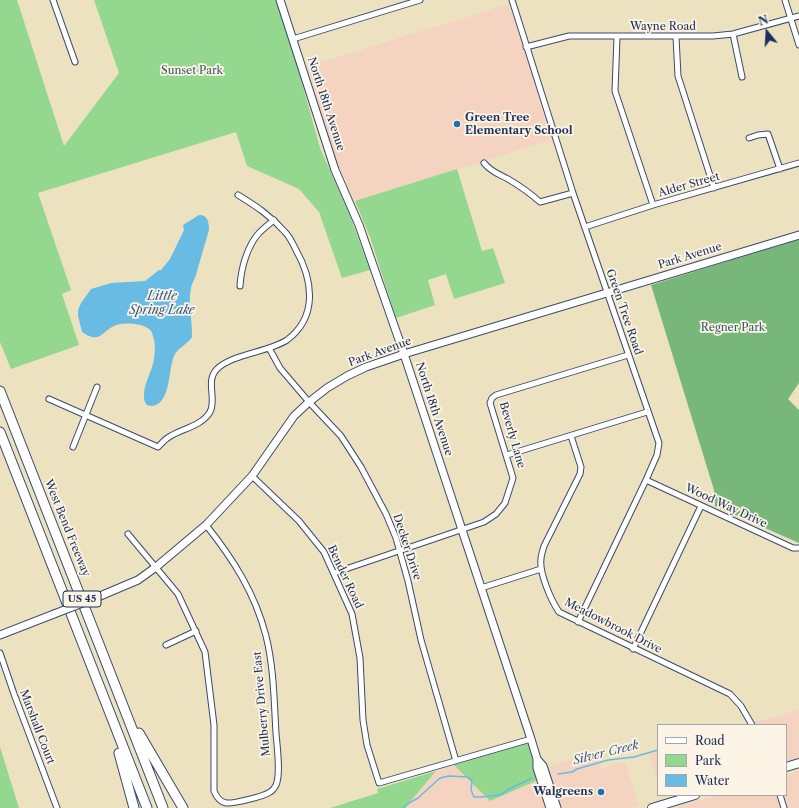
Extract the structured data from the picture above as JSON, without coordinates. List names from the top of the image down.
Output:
{
  "streets": {
    "highway": ["West Bend Freeway", "US 45"],
    "street": [
      "Wayne Road",
      "North 18th Avenue",
      "Alder Street",
      "Park Avenue",
      "Green Tree Road",
      "Beverly Lane",
      "Wood Way Drive",
      "Decker Drive",
      "Bender Road",
      "Meadowbrook Drive",
      "Mulberry Drive East",
      "Marshall Court"
    ]
  },
  "crossings": [
    ["Wayne Road", "Green Tree Road"],
    ["North 18th Avenue", "Park Avenue"],
    ["North 18th Avenue", "Beverly Lane"],
    ["Alder Street", "Green Tree Road"],
    ["Park Avenue", "Green Tree Road"],
    ["Park Avenue", "Decker Drive"],
    ["Park Avenue", "Bender Road"],
    ["Park Avenue", "Mulberry Drive East"],
    ["Green Tree Road", "Beverly Lane"],
    ["Green Tree Road", "Wood Way Drive"],
    ["Green Tree Road", "Meadowbrook Drive"],
    ["Beverly Lane", "Decker Drive"],
    ["Beverly Lane", "Bender Road"],
    ["Decker Drive", "Bender Road"]
  ],
  "water": ["Little Spring Lake", "Silver Creek"],
  "parks": ["Sunset Park", "Regner Park"],
  "places": ["Green Tree Elementary School", "Walgreens"],
  "legend": ["Road", "Park", "Water"],
  "north": "top"
}
